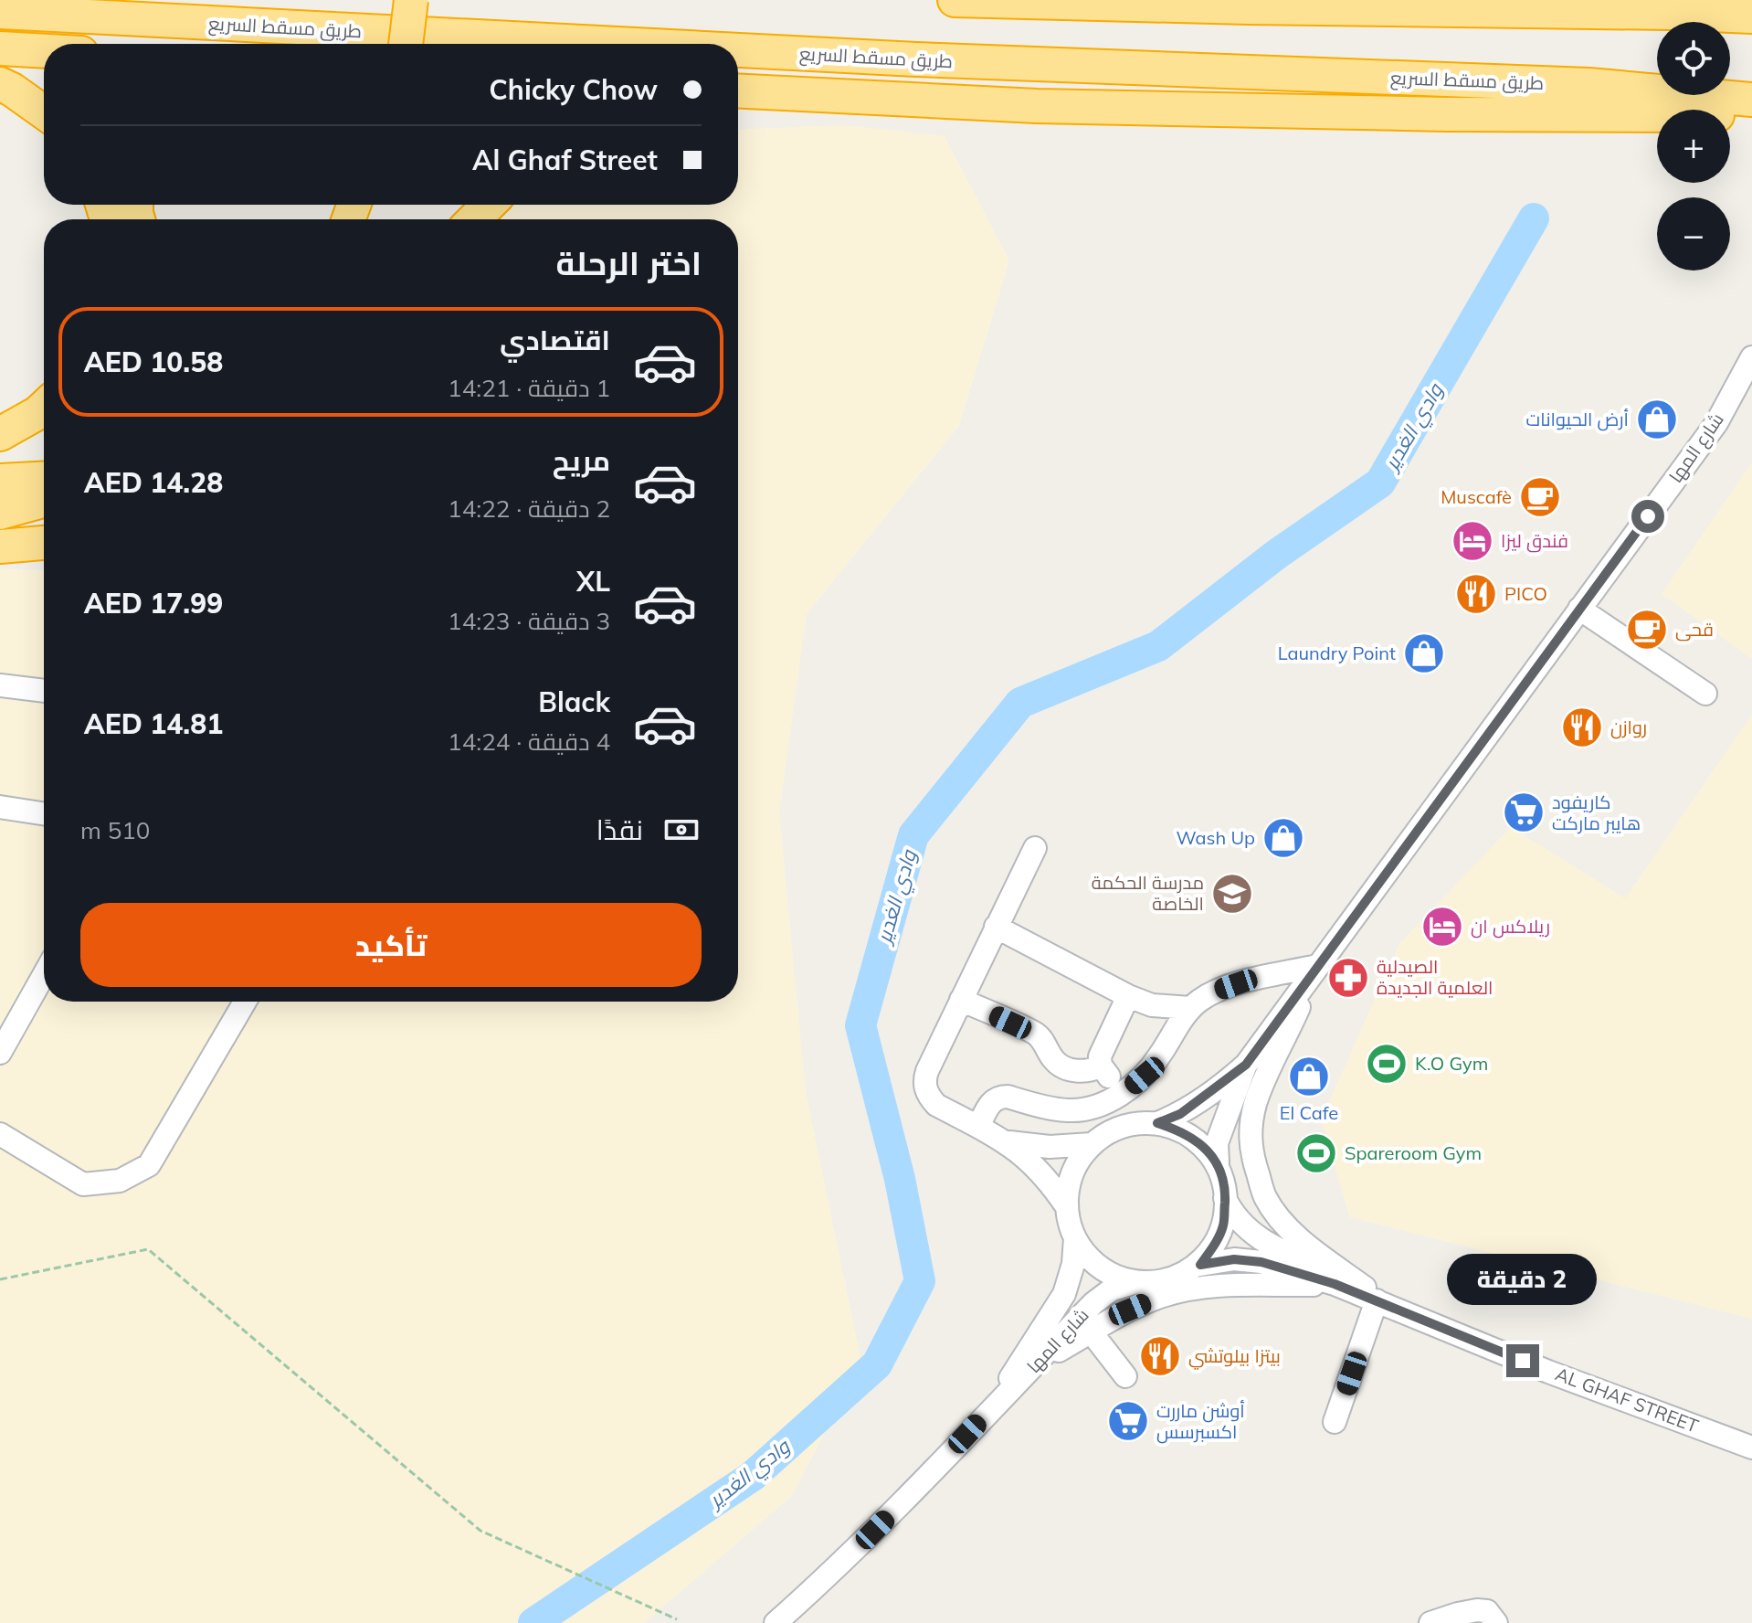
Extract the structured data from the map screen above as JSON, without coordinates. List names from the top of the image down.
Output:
{
  "streets": {
    "highway": ["طريق مسقط السريع"],
    "street": ["شارع المها", "AL GHAF STREET"]
  },
  "water": ["وادي الغدير"],
  "places": {
    "shop": [
      "أرض الحيوانات",
      "Laundry Point",
      "Wash Up",
      "El Cafe"
    ],
    "cafe": ["Muscafè", "قحى"],
    "hotel": ["فندق ليزا", "ريلاكس ان"],
    "restaurant": ["PICO", "روازن", "بيتزا بيلوتشي"],
    "supermarket": ["كاريفود هايبر ماركت", "أوشن ماررت اكسبرسس"],
    "school or university": ["مدرسة الحكمة الخاصة"],
    "pharmacy": ["الصيدلية العلمية الجديدة"],
    "sports": ["K.O Gym", "Spareroom Gym"]
  },
  "page": {
    "map_buttons": ["+", "−"],
    "banner": ["Chicky Chow", "Al Ghaf Street"],
    "heading": "اختر الرحلة",
    "list": [
      {
        "name": "اقتصادي",
        "note": "1 دقيقة · 14:21",
        "value": "AED 10.58"
      },
      {
        "name": "مريح",
        "note": "2 دقيقة · 14:22",
        "value": "AED 14.28"
      },
      {
        "name": "XL",
        "note": "3 دقيقة · 14:23",
        "value": "AED 17.99"
      },
      {
        "name": "Black",
        "note": "4 دقيقة · 14:24",
        "value": "AED 14.81"
      }
    ],
    "pay": ["نقدًا", "510 m"],
    "buttons": "تأكيد",
    "bubble": "2 دقيقة"
  }
}
